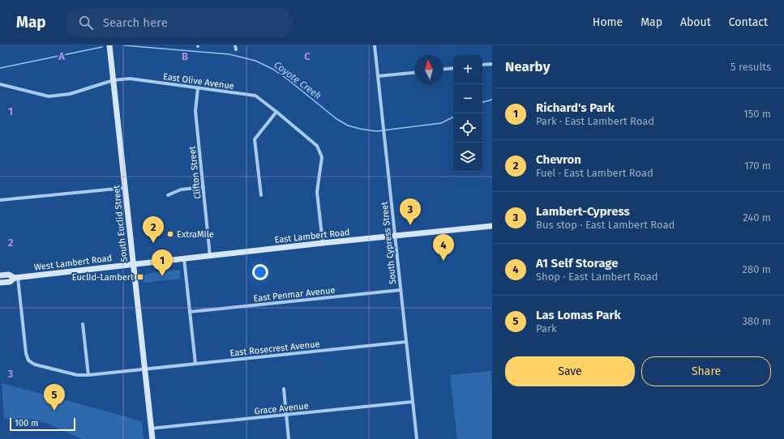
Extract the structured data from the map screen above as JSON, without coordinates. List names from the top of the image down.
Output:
{
  "streets": {
    "main road": ["South Euclid Street", "East Lambert Road", "West Lambert Road"],
    "street": [
      "East Olive Avenue",
      "Clifton Street",
      "South Cypress Street",
      "East Penmar Avenue",
      "East Rosecrest Avenue",
      "Grace Avenue"
    ]
  },
  "crossings": [
    ["East Olive Avenue", "Clifton Street"],
    ["East Olive Avenue", "South Euclid Street"],
    ["East Olive Avenue", "East Lambert Road"],
    ["Clifton Street", "East Lambert Road"],
    ["South Euclid Street", "East Lambert Road"],
    ["South Euclid Street", "West Lambert Road"],
    ["South Euclid Street", "East Rosecrest Avenue"],
    ["South Euclid Street", "Grace Avenue"],
    ["East Lambert Road", "South Cypress Street"],
    ["East Lambert Road", "West Lambert Road"],
    ["South Cypress Street", "East Penmar Avenue"],
    ["South Cypress Street", "East Rosecrest Avenue"],
    ["South Cypress Street", "Grace Avenue"],
    ["West Lambert Road", "East Rosecrest Avenue"]
  ],
  "water": ["Coyote Creek"],
  "places": {
    "other": ["ExtraMile"],
    "transit": ["Euclid-Lambert"]
  },
  "scale_bar": "100 m",
  "north": "top",
  "page": {
    "header": "Map",
    "search": "Search here",
    "nav": [
      "Home",
      "Map",
      "About",
      "Contact"
    ],
    "heading": ["Nearby", "5 results"],
    "map_buttons": ["+", "−"],
    "list": [
      {
        "mark": "1",
        "name": "Richard's Park",
        "note": "Park · East Lambert Road",
        "value": "150 m"
      },
      {
        "mark": "2",
        "name": "Chevron",
        "note": "Fuel · East Lambert Road",
        "value": "170 m"
      },
      {
        "mark": "3",
        "name": "Lambert-Cypress",
        "note": "Bus stop · East Lambert Road",
        "value": "240 m"
      },
      {
        "mark": "4",
        "name": "A1 Self Storage",
        "note": "Shop · East Lambert Road",
        "value": "280 m"
      },
      {
        "mark": "5",
        "name": "Las Lomas Park",
        "note": "Park",
        "value": "380 m"
      }
    ],
    "pins": [
      "3",
      "2",
      "4",
      "1",
      "5"
    ],
    "buttons": ["Save", "Share"],
    "scale": "100 m"
  },
  "grid": {
    "columns": ["A", "B", "C"],
    "rows": ["1", "2", "3"]
  }
}
